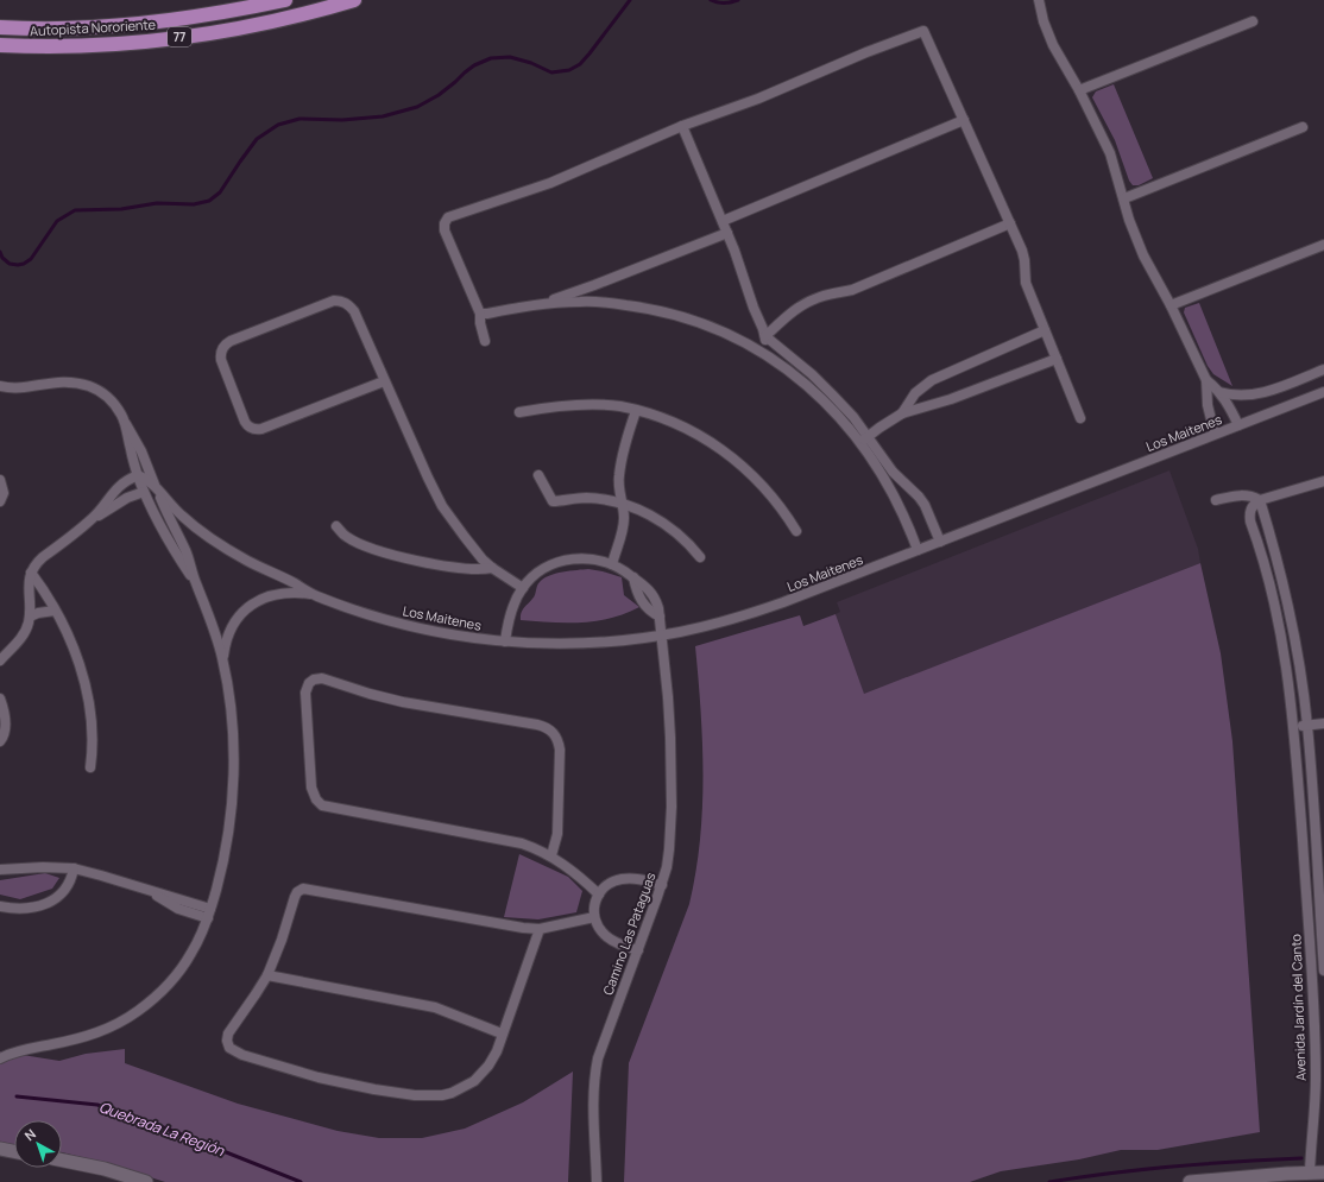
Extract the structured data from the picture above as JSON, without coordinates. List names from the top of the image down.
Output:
{
  "streets": {
    "highway": ["Autopista Nororiente", "77"],
    "street": ["Los Maitenes", "Camino Las Pataguas", "Avenida Jardín del Canto"]
  },
  "crossings": [
    ["Los Maitenes", "Camino Las Pataguas"]
  ],
  "water": ["Quebrada La Región"],
  "north": "top left"
}
